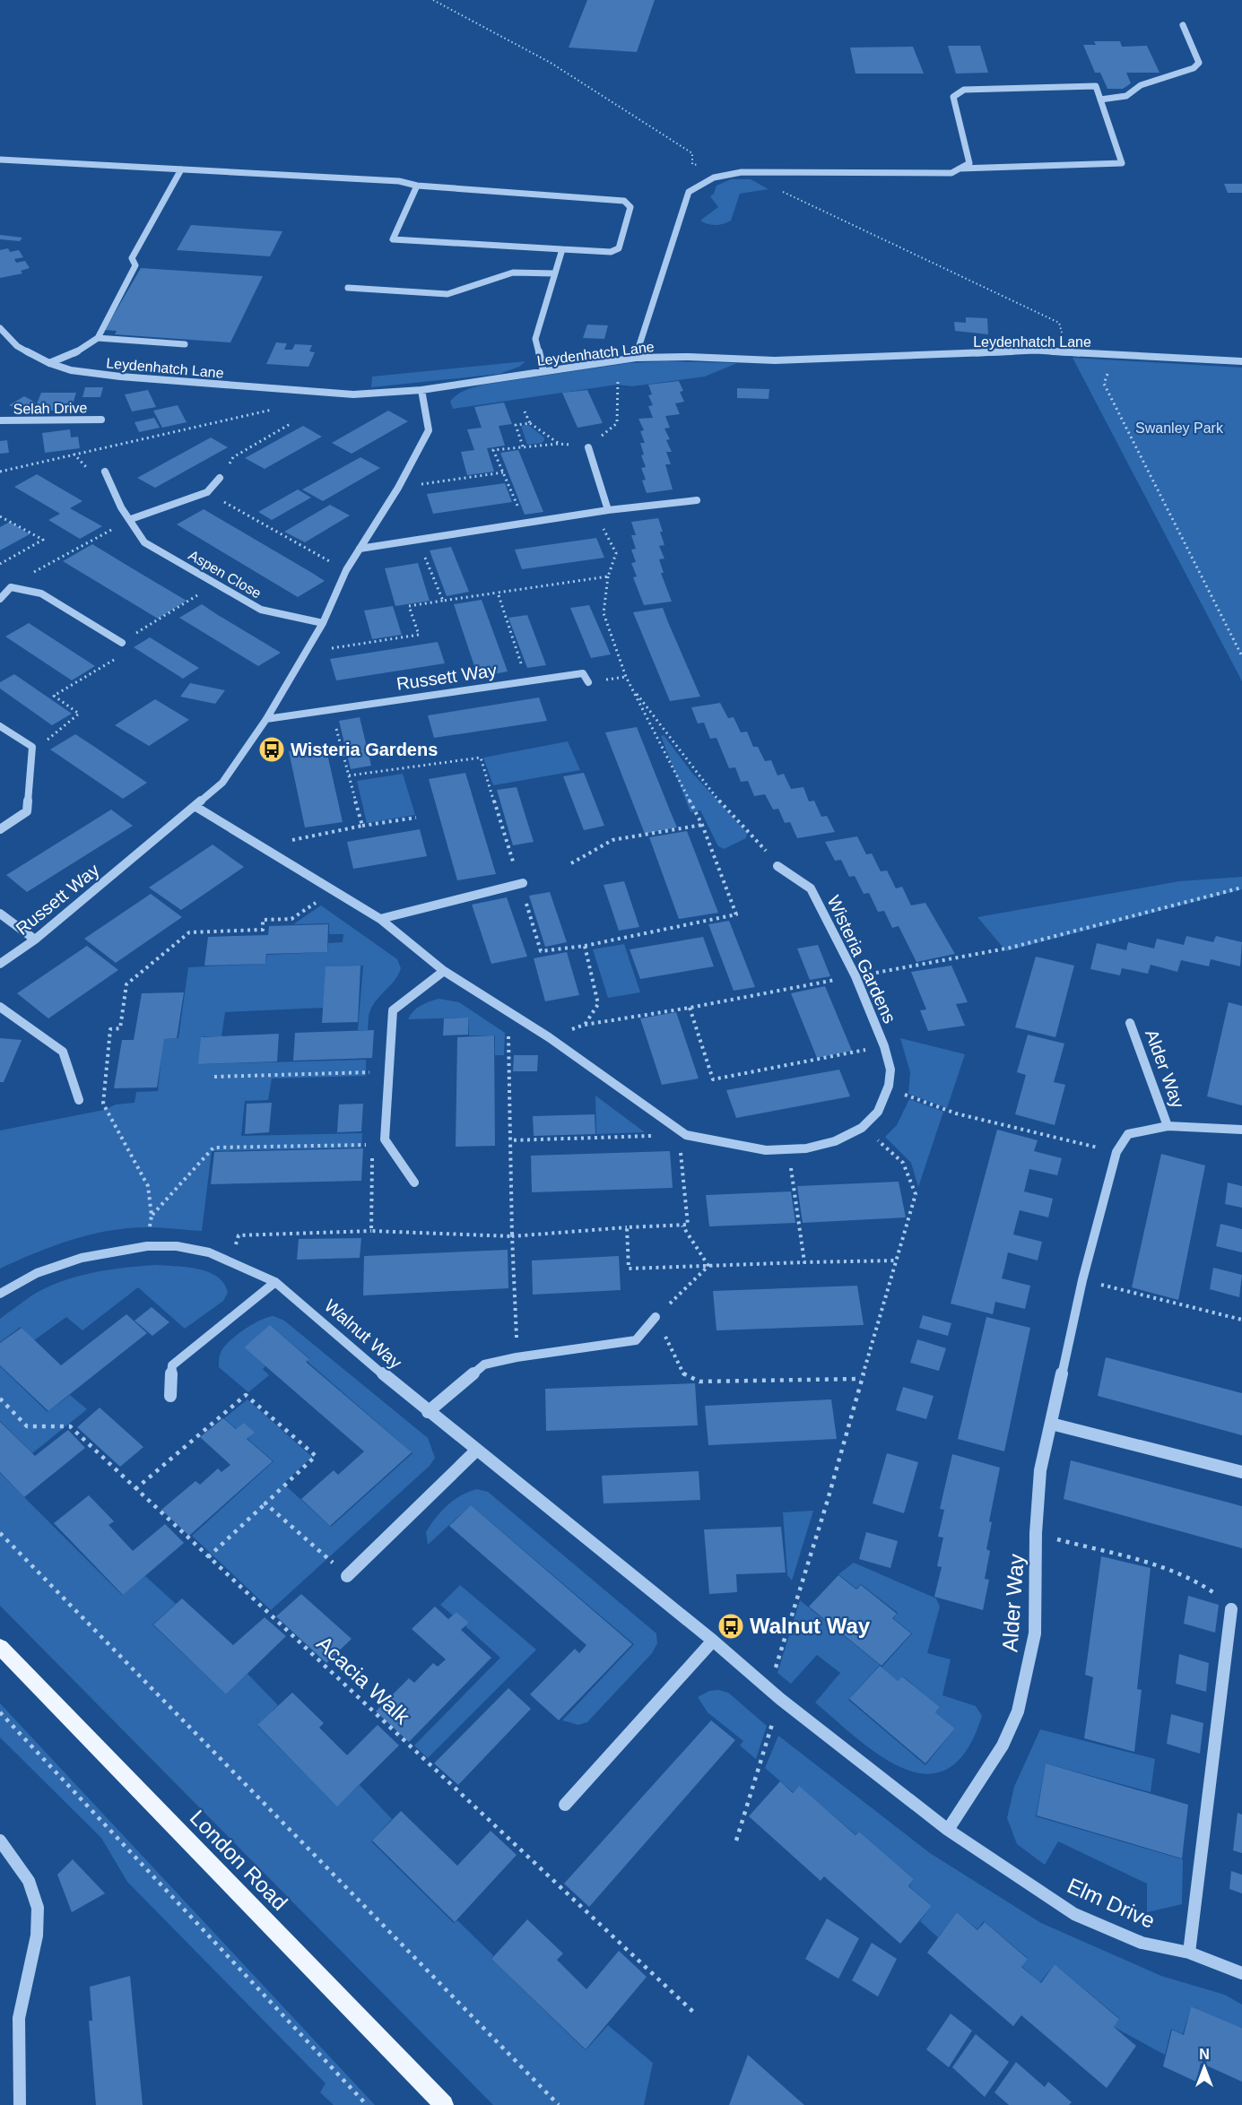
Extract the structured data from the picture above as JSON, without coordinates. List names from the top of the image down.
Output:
{
  "streets": {
    "main road": ["London Road"],
    "street": [
      "Leydenhatch Lane",
      "Selah Drive",
      "Aspen Close",
      "Russett Way",
      "Wisteria Gardens",
      "Alder Way",
      "Walnut Way",
      "Elm Drive"
    ],
    "path": ["Acacia Walk"]
  },
  "crossings": [
    ["Leydenhatch Lane", "Russett Way"],
    ["Aspen Close", "Russett Way"],
    ["Russett Way", "Wisteria Gardens"],
    ["Alder Way", "Walnut Way"],
    ["Alder Way", "Elm Drive"],
    ["Walnut Way", "Elm Drive"]
  ],
  "parks": ["Swanley Park"],
  "places": {
    "bus stop": ["Wisteria Gardens", "Walnut Way"]
  },
  "north": "top"
}
